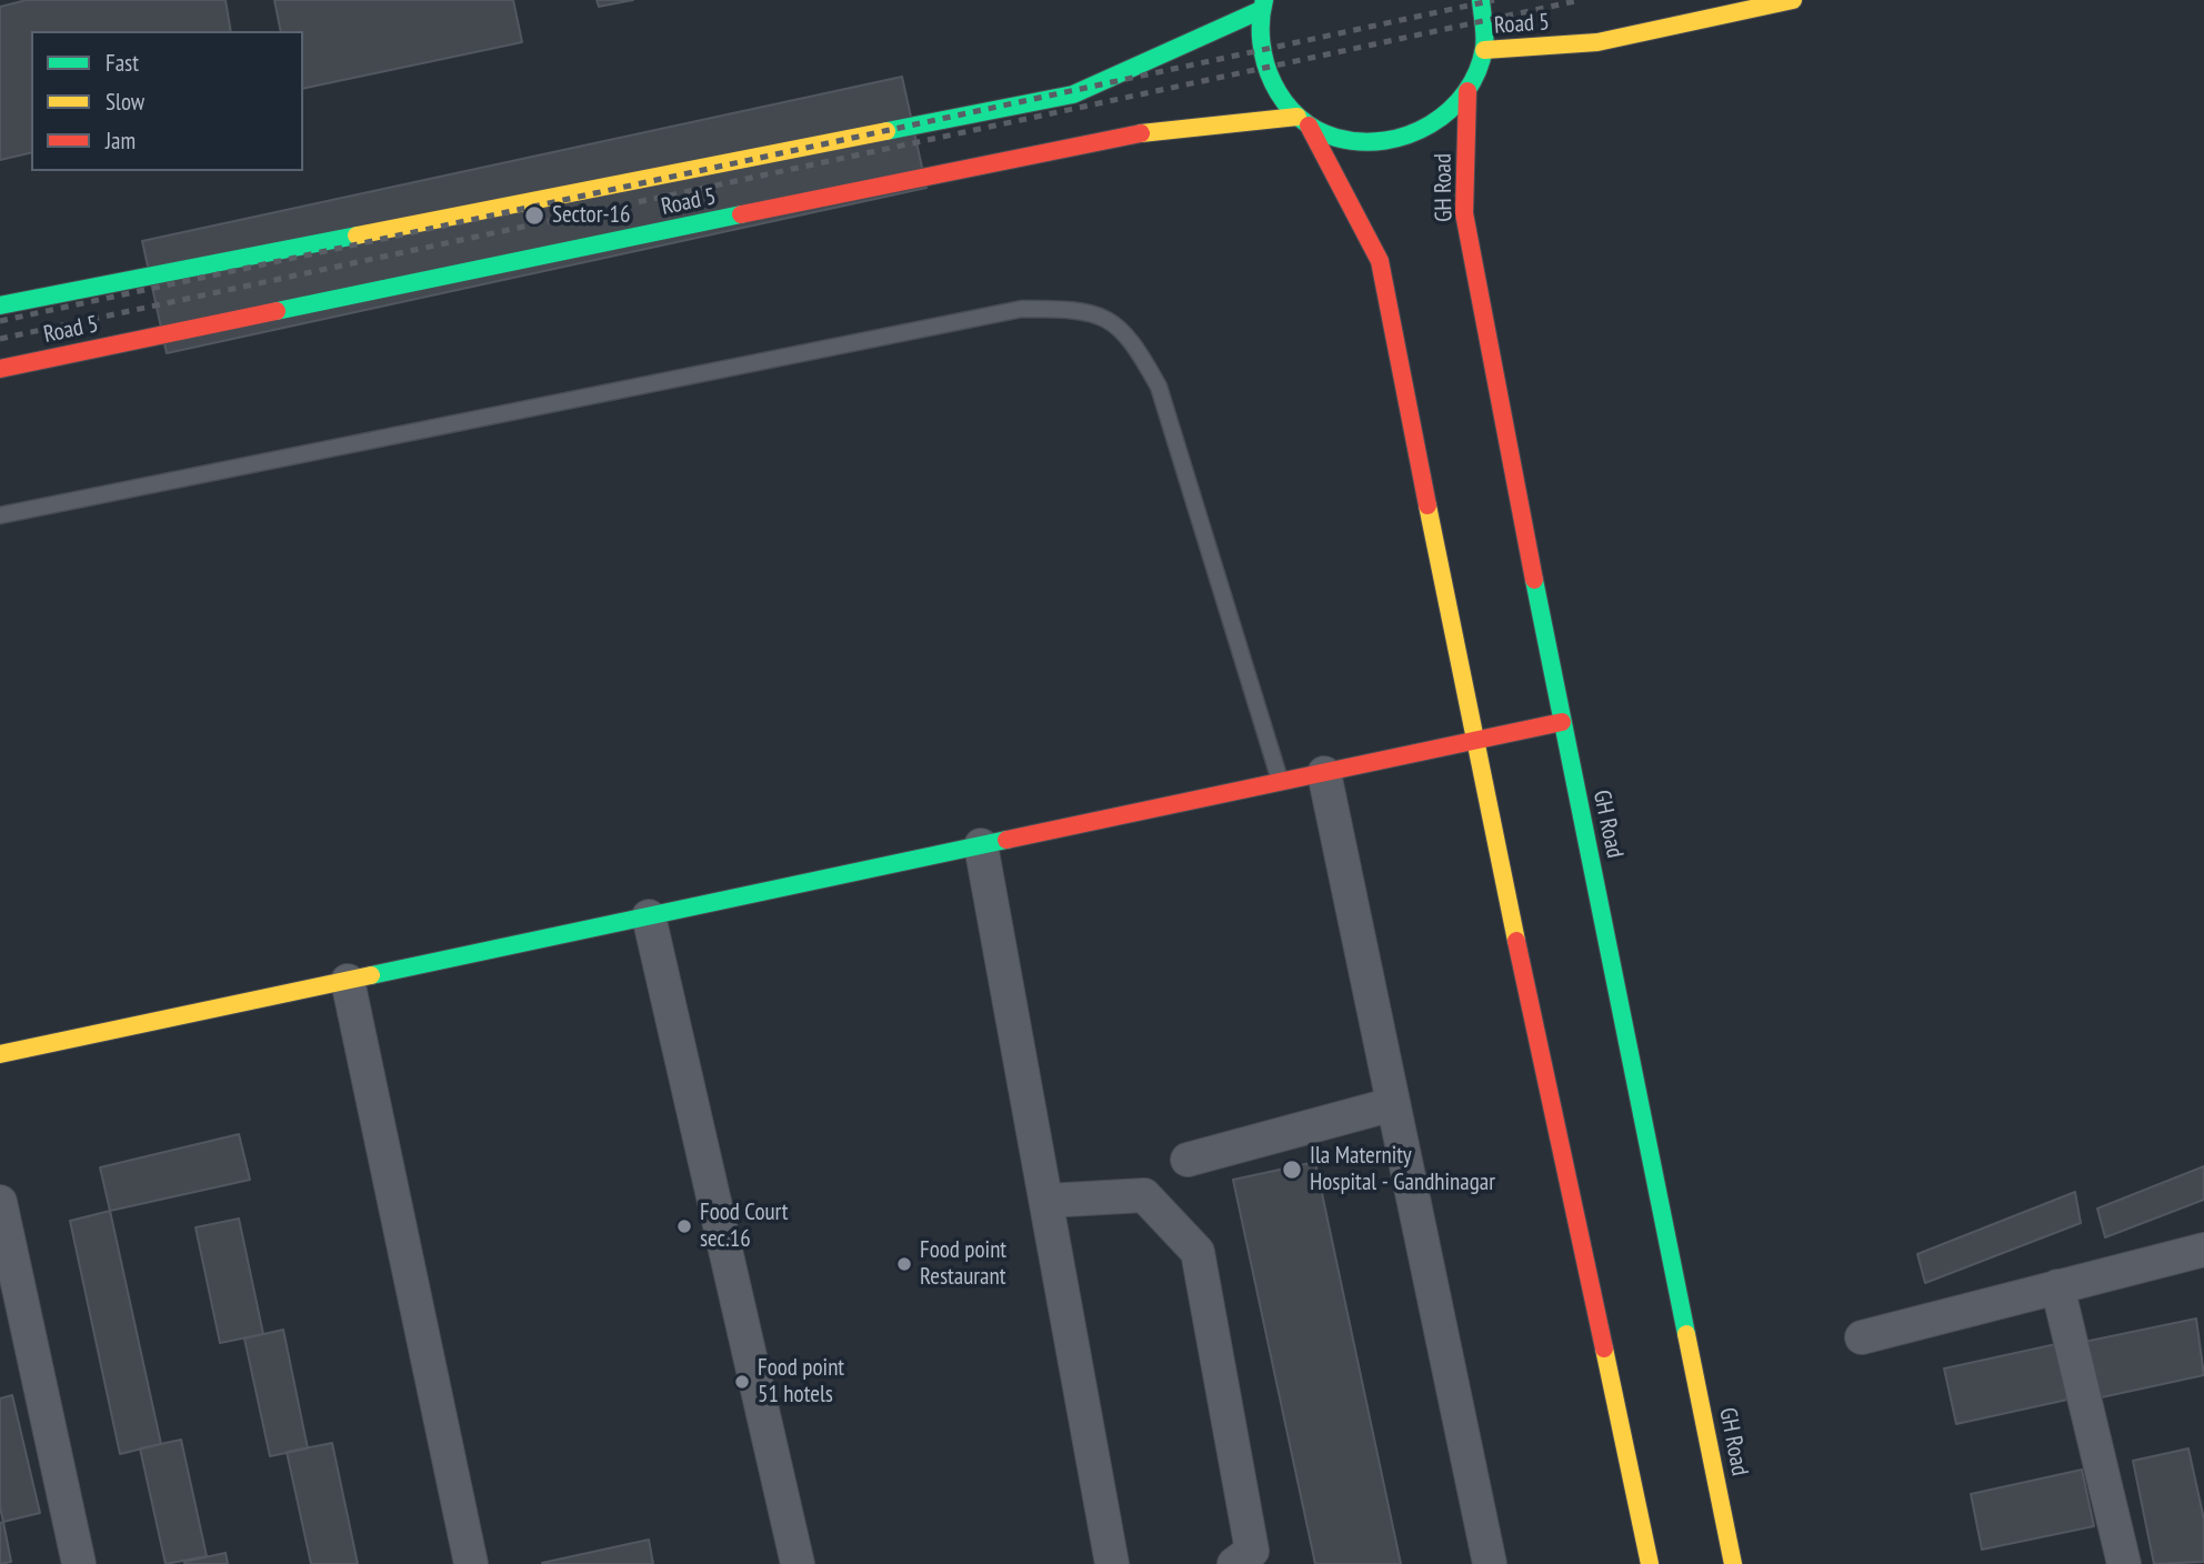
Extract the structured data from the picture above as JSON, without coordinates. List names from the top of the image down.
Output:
{
  "streets": {
    "street": ["Road 5", "GH Road"]
  },
  "places": [
    "Sector-16",
    "Ila Maternity Hospital - Gandhinagar",
    "Food Court sec.16",
    "Food point Restaurant",
    "Food point 51 hotels"
  ],
  "legend": ["Fast", "Slow", "Jam"]
}
